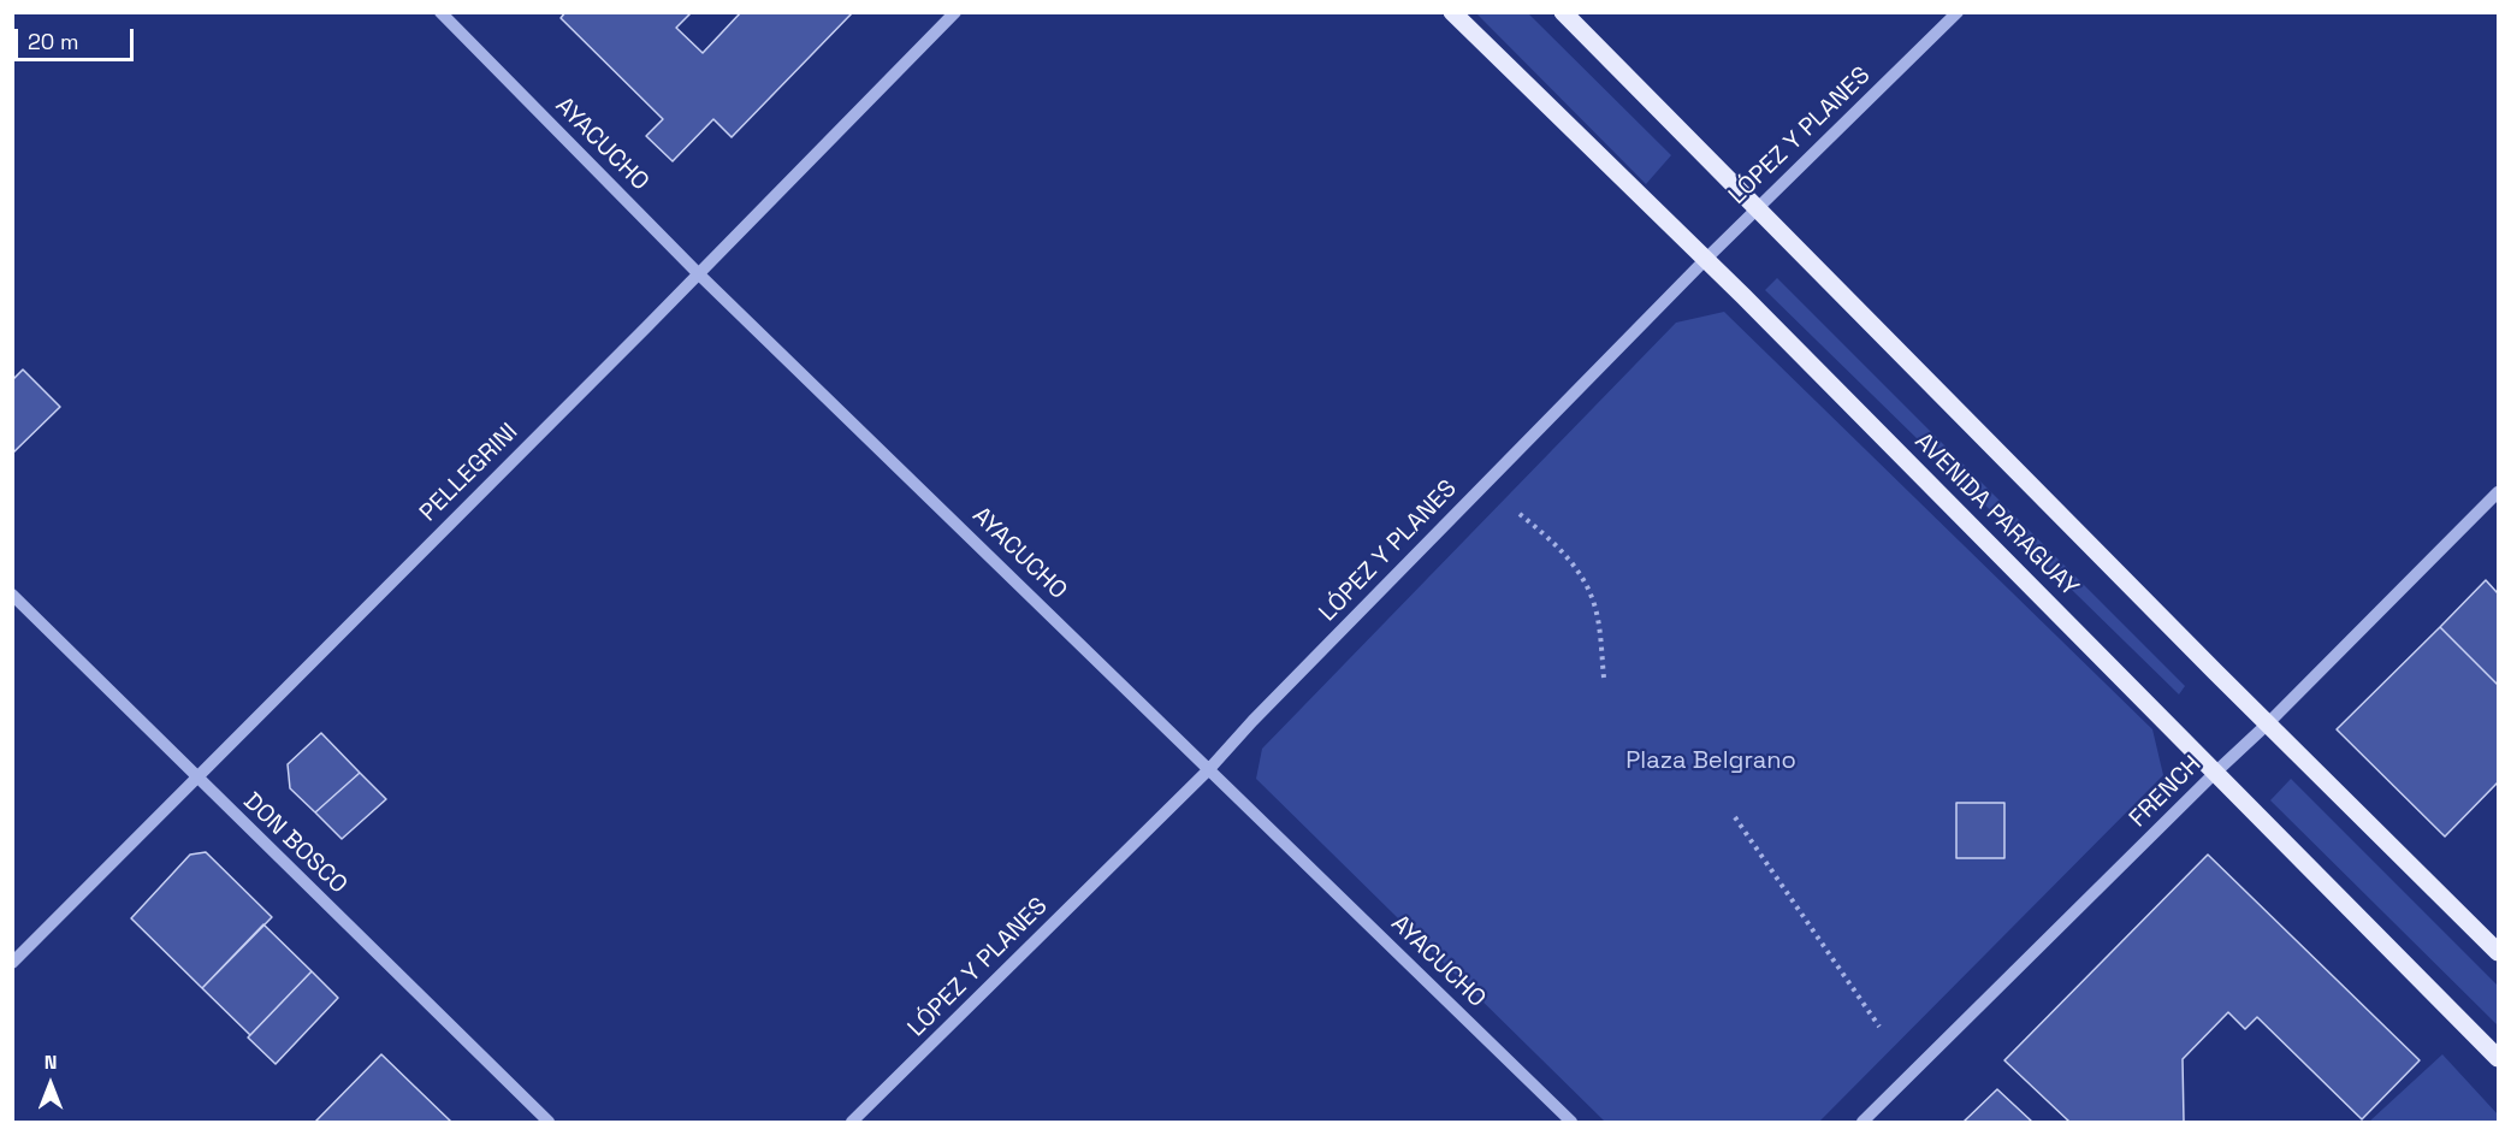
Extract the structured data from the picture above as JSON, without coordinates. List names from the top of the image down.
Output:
{
  "streets": {
    "main road": ["AVENIDA PARAGUAY"],
    "street": [
      "LÓPEZ Y PLANES",
      "AYACUCHO",
      "PELLEGRINI",
      "FRENCH",
      "DON BOSCO"
    ]
  },
  "crossings": [
    ["LÓPEZ Y PLANES", "AYACUCHO"],
    ["LÓPEZ Y PLANES", "AVENIDA PARAGUAY"],
    ["AYACUCHO", "PELLEGRINI"],
    ["PELLEGRINI", "DON BOSCO"],
    ["AVENIDA PARAGUAY", "FRENCH"]
  ],
  "parks": ["Plaza Belgrano"],
  "scale_bar": "20 m",
  "north": "top"
}
